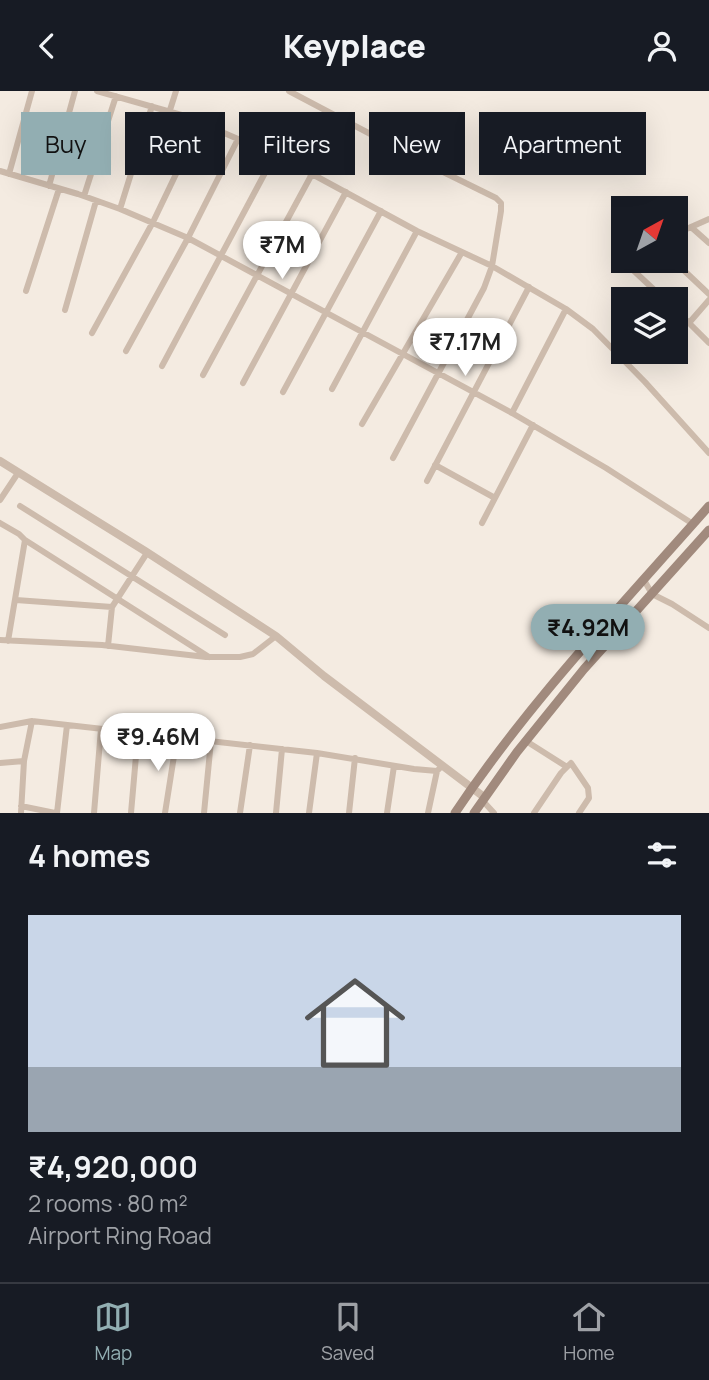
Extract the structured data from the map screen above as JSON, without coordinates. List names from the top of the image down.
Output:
{
  "north": "top right",
  "page": {
    "header": "Keyplace",
    "chip": [
      "Buy",
      "Rent",
      "Filters",
      "New",
      "Apartment"
    ],
    "price": [
      "₹7M",
      "₹7.17M",
      "₹4.92M",
      "₹9.46M"
    ],
    "heading": "4 homes",
    "list": [
      {
        "name": "₹4,920,000",
        "note": "2 rooms · 80 m² · Airport Ring Road"
      }
    ],
    "tabs": ["Map", "Saved", "Home"]
  }
}
